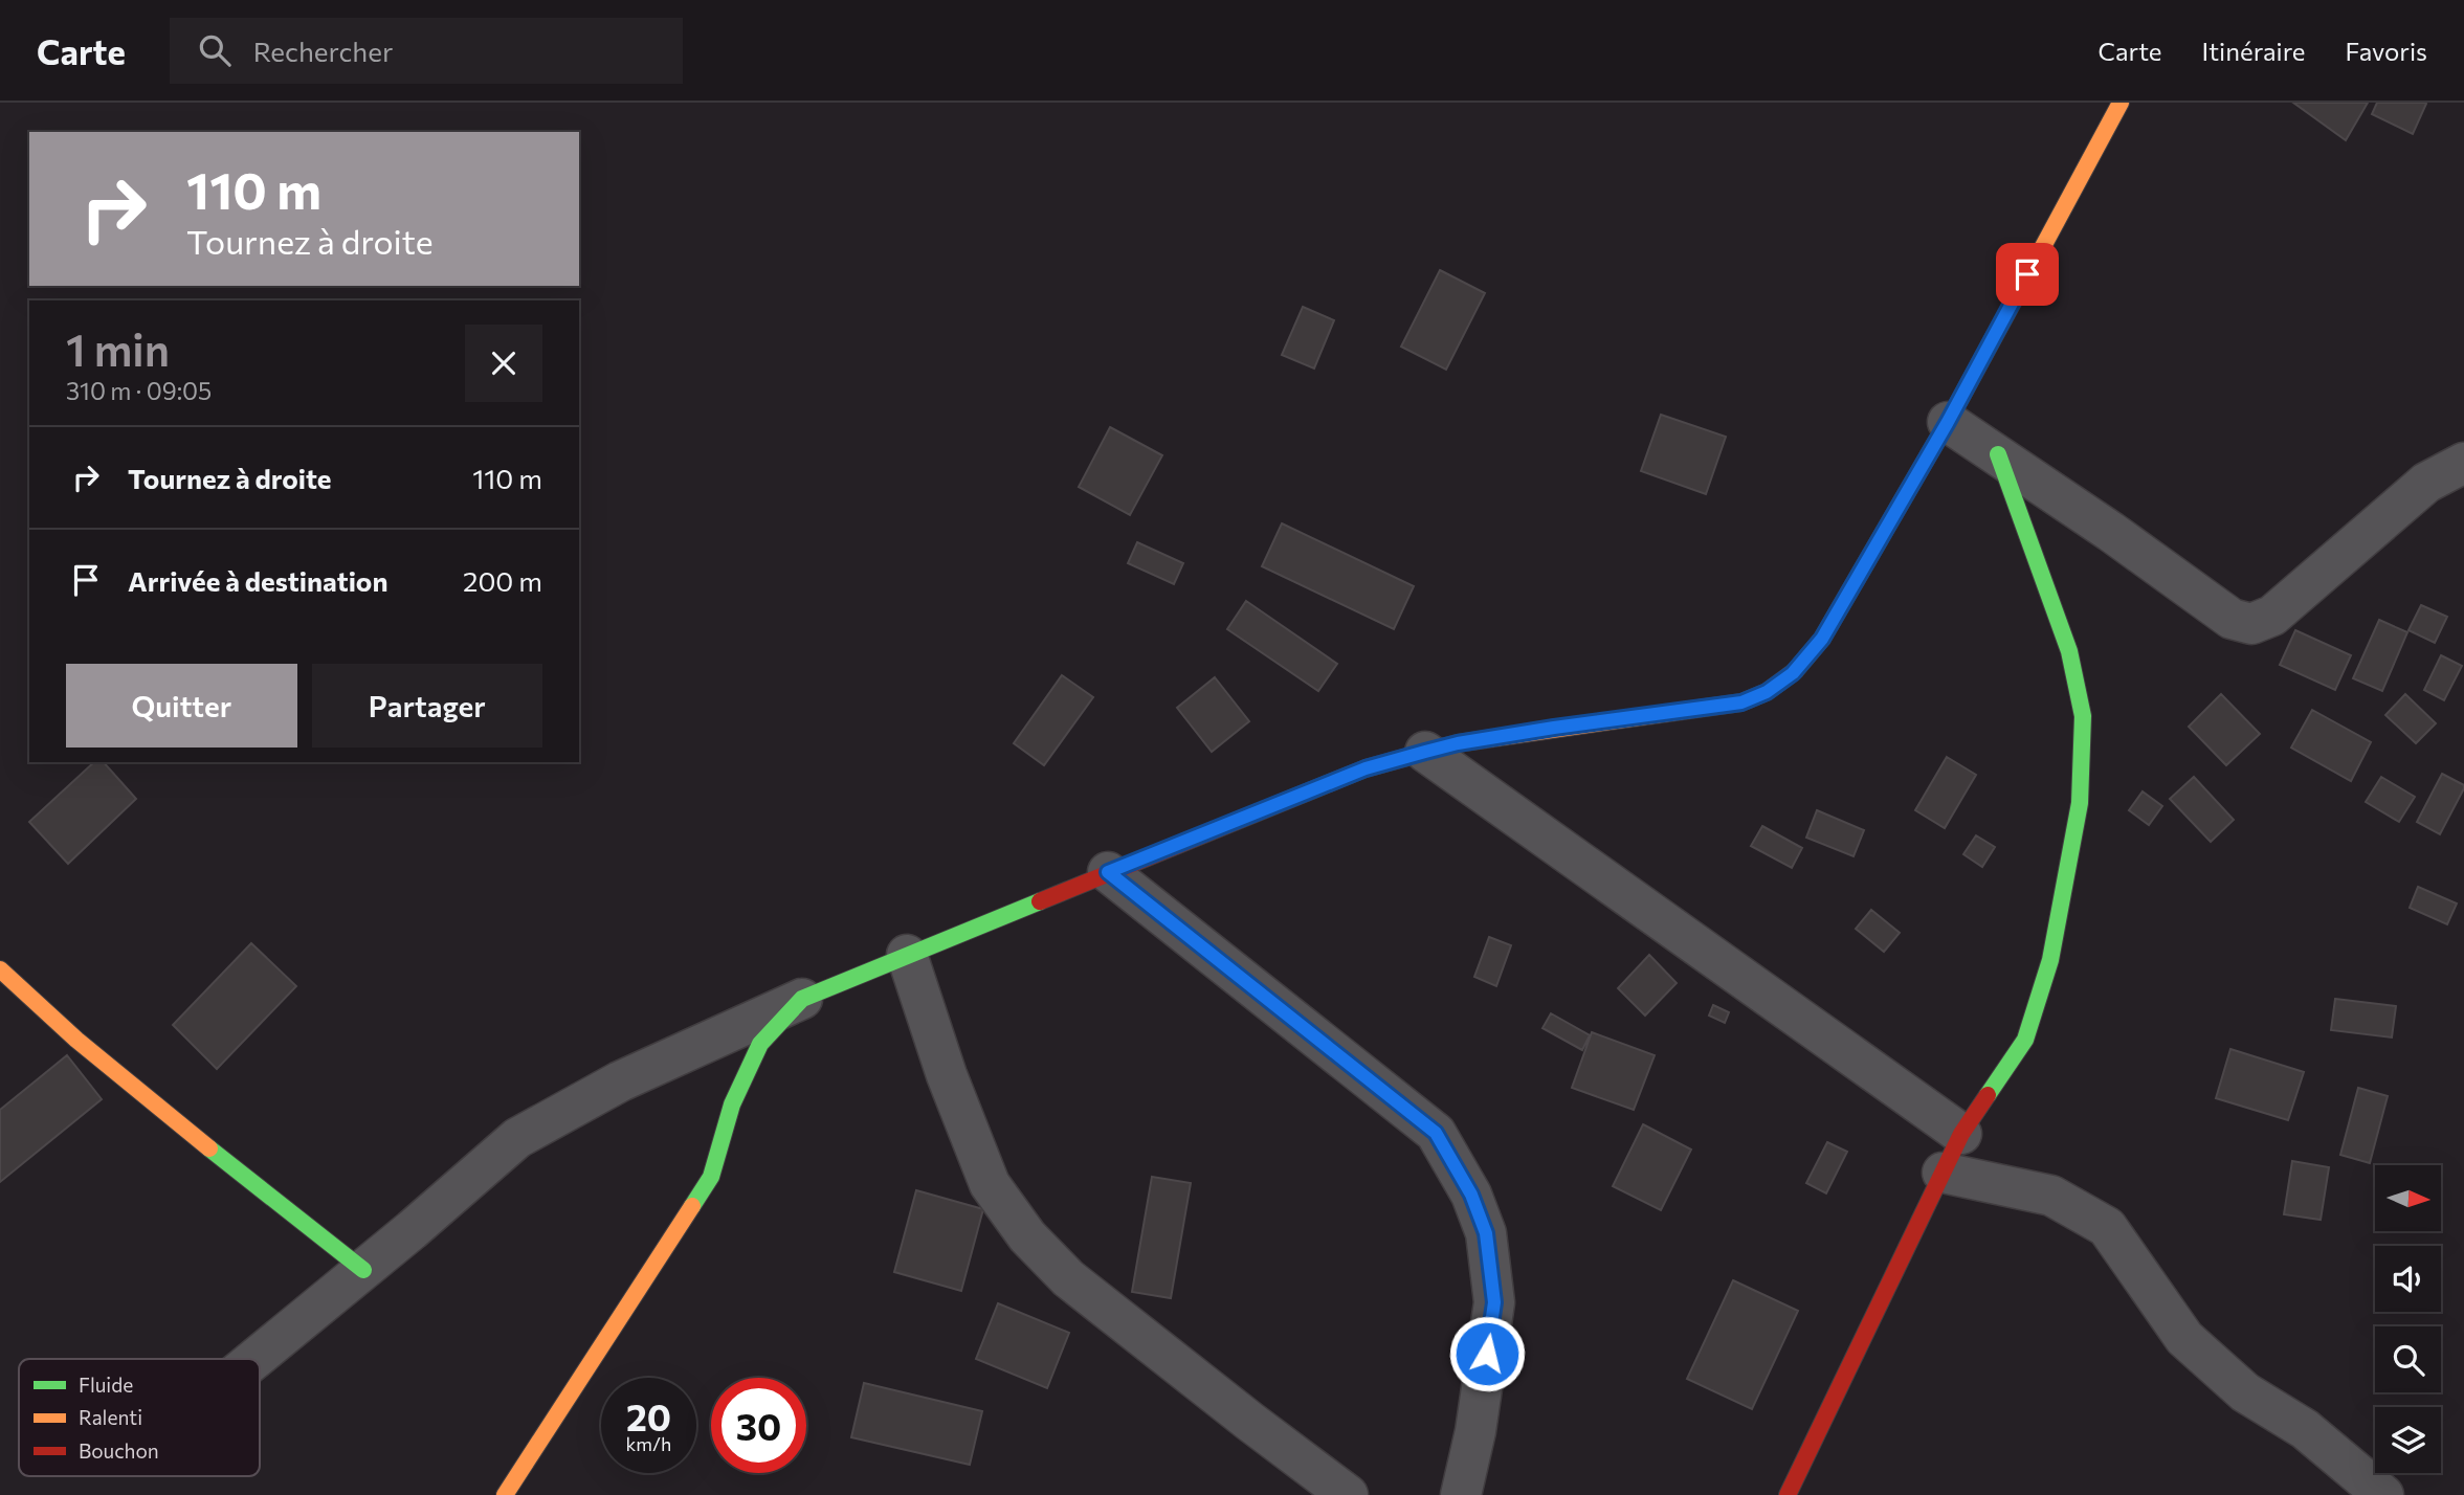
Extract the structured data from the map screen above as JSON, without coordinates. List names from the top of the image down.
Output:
{
  "legend": ["Fluide", "Ralenti", "Bouchon"],
  "north": "right",
  "page": {
    "header": "Carte",
    "search": "Rechercher",
    "nav": ["Carte", "Itinéraire", "Favoris"],
    "turn": ["110 m", "Tournez à droite"],
    "heading": ["1 min", "310 m · 09:05"],
    "list": [
      {
        "name": "Tournez à droite",
        "value": "110 m"
      },
      {
        "name": "Arrivée à destination",
        "value": "200 m"
      }
    ],
    "buttons": ["Quitter", "Partager"],
    "speed": "20 km/h",
    "limit": "30"
  }
}
